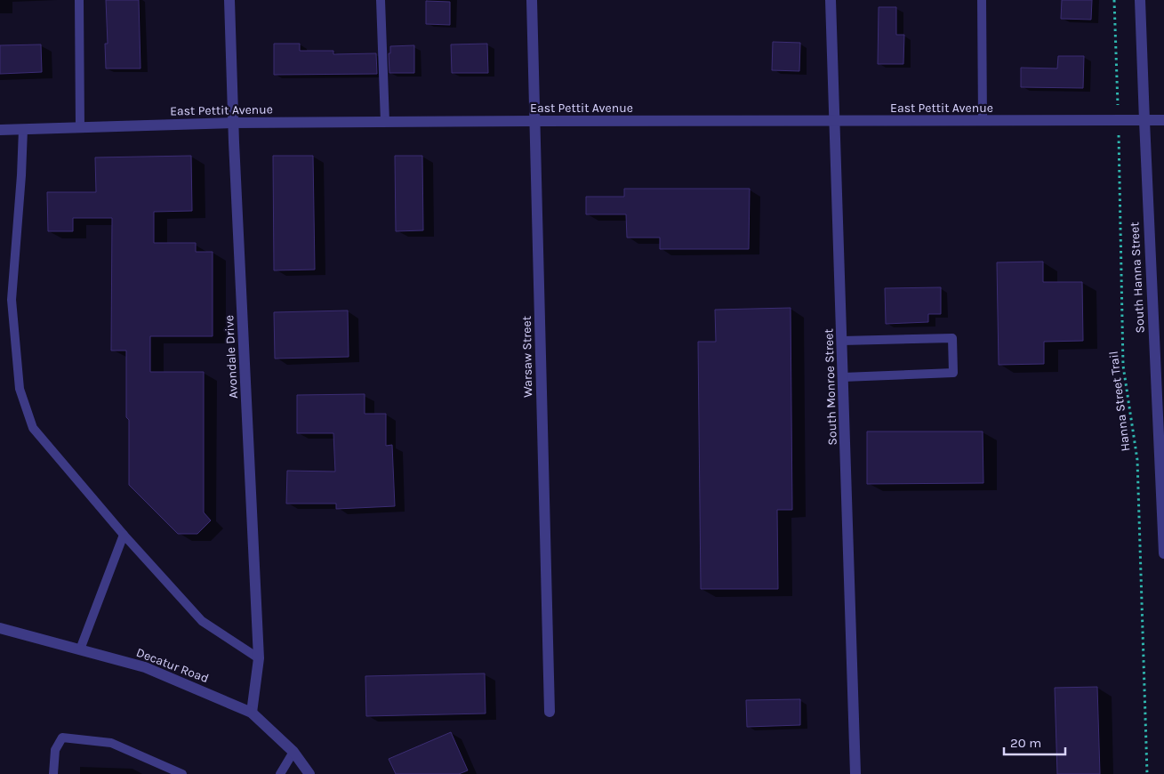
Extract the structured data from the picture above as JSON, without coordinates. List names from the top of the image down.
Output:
{
  "streets": {
    "street": [
      "East Pettit Avenue",
      "South Hanna Street",
      "Avondale Drive",
      "Warsaw Street",
      "South Monroe Street",
      "Decatur Road"
    ],
    "path": ["Hanna Street Trail"]
  },
  "crossings": [
    ["East Pettit Avenue", "South Hanna Street"],
    ["East Pettit Avenue", "Avondale Drive"],
    ["East Pettit Avenue", "Warsaw Street"],
    ["East Pettit Avenue", "South Monroe Street"],
    ["East Pettit Avenue", "Hanna Street Trail"],
    ["Avondale Drive", "Decatur Road"]
  ],
  "scale_bar": "20 m"
}
